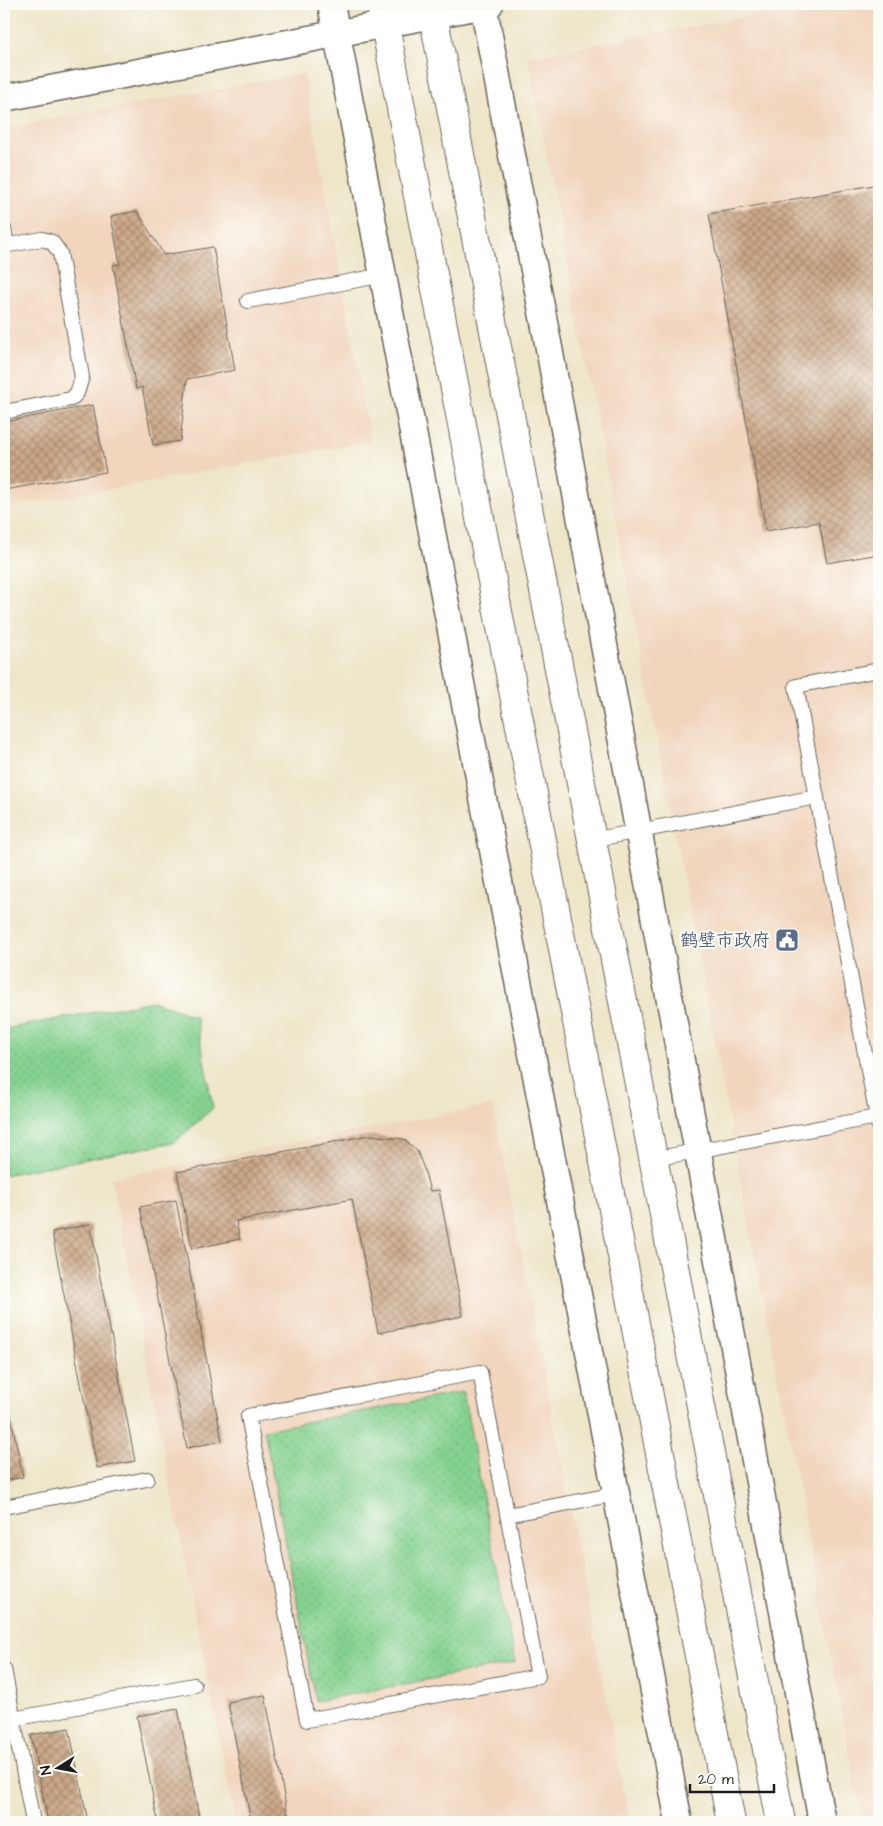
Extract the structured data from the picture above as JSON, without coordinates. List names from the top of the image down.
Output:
{
  "places": {
    "public building": ["鹤壁市政府"]
  },
  "scale_bar": "20 m",
  "north": "left"
}
